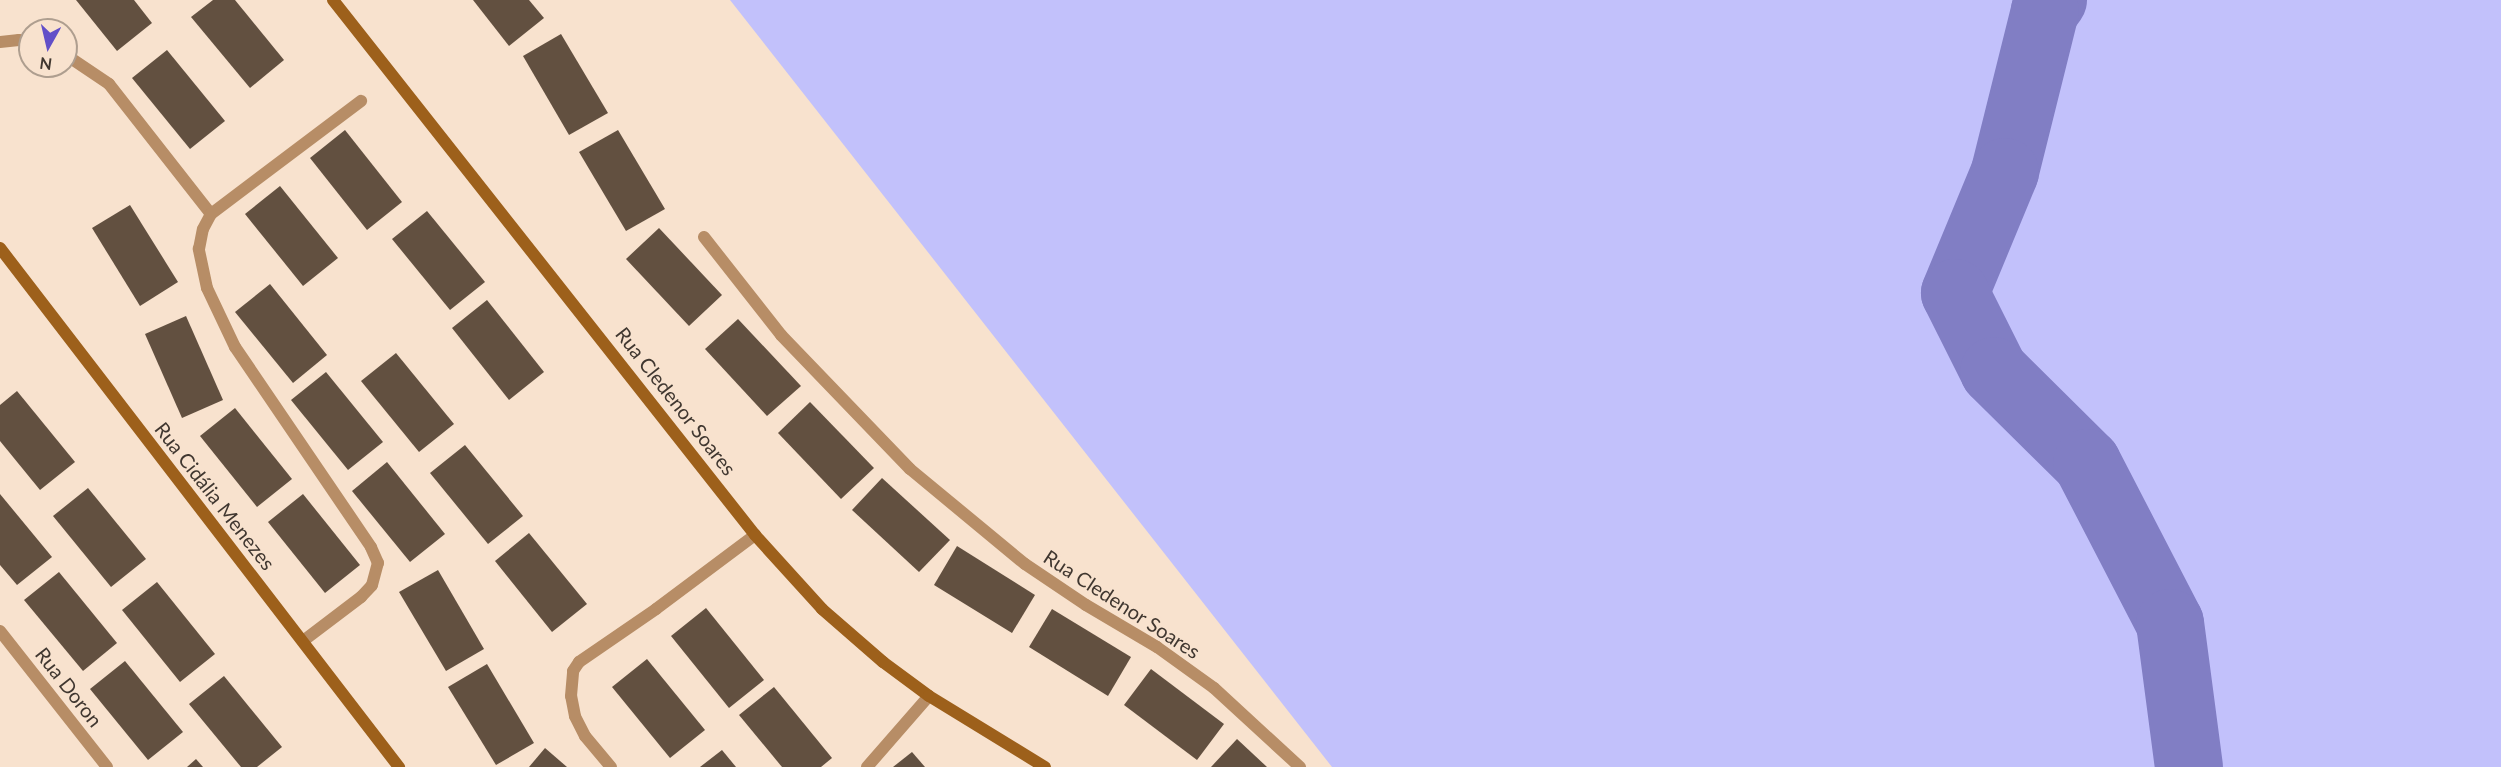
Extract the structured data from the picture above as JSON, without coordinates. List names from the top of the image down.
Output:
{
  "streets": {
    "street": ["Rua Cledenor Soares", "Rua Cidália Menezes", "Rua Doron"]
  },
  "north": "bottom"
}
